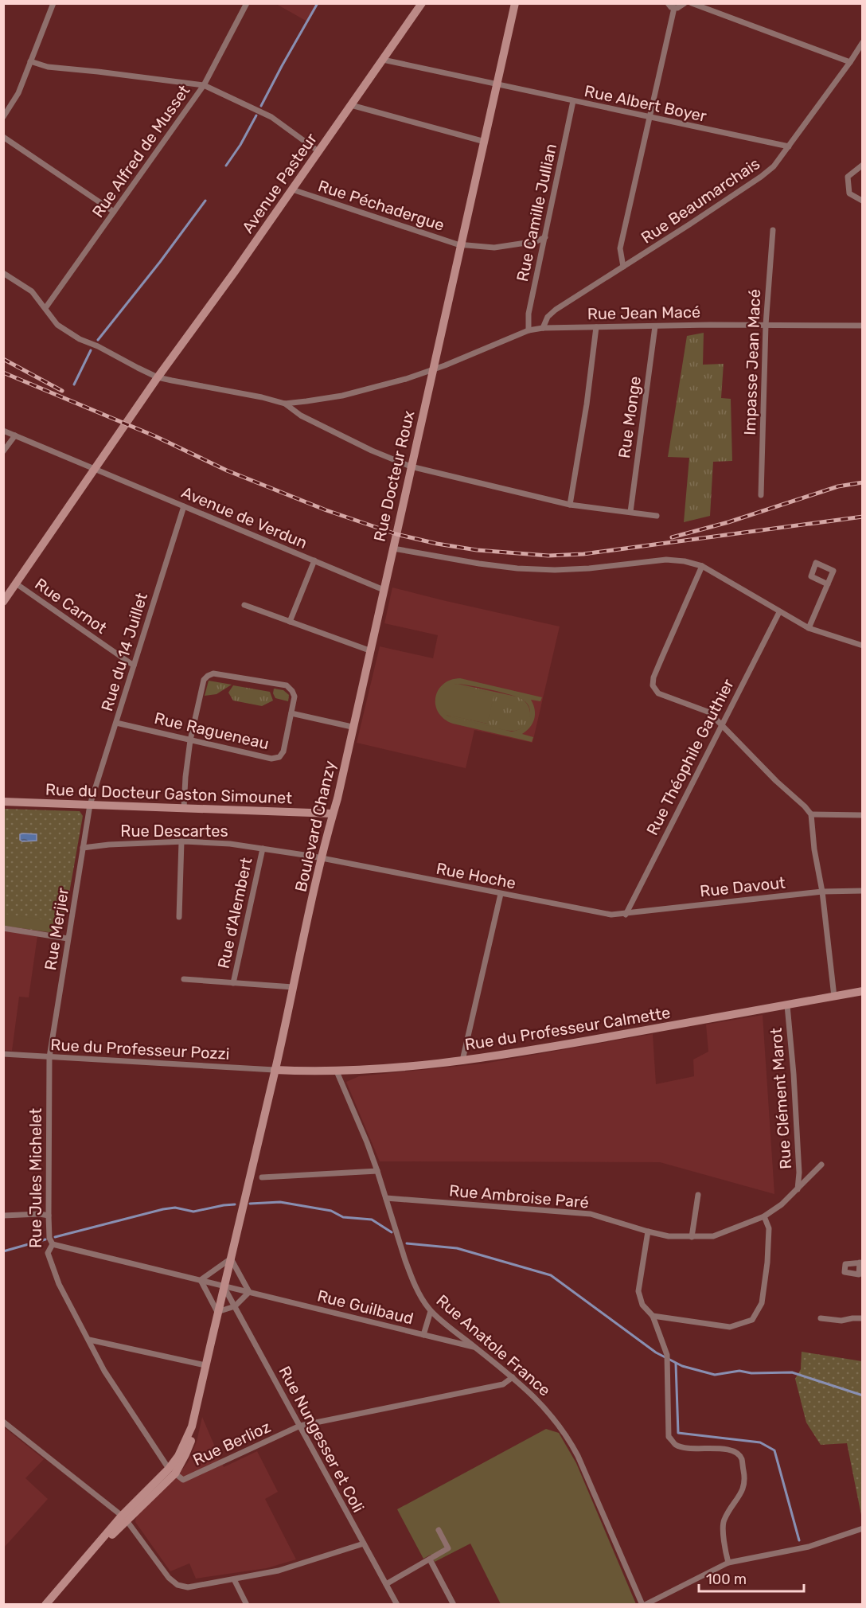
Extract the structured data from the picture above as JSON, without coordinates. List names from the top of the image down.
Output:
{
  "streets": {
    "main road": [
      "Avenue Pasteur",
      "Rue Docteur Roux",
      "Rue du Docteur Gaston Simounet",
      "Boulevard Chanzy",
      "Rue du Professeur Calmette"
    ],
    "street": [
      "Rue Albert Boyer",
      "Rue Alfred de Musset",
      "Rue Beaumarchais",
      "Rue Péchadergue",
      "Rue Camille Jullian",
      "Rue Jean Macé",
      "Impasse Jean Macé",
      "Rue Monge",
      "Avenue de Verdun",
      "Rue Carnot",
      "Rue du 14 Juillet",
      "Rue Ragueneau",
      "Rue Théophile Gauthier",
      "Rue Descartes",
      "Rue Hoche",
      "Rue Davout",
      "Rue d'Alembert",
      "Rue Merjier",
      "Rue du Professeur Pozzi",
      "Rue Clément Marot",
      "Rue Jules Michelet",
      "Rue Ambroise Paré",
      "Rue Guilbaud",
      "Rue Anatole France",
      "Rue Nungesser et Coli",
      "Rue Berlioz"
    ]
  },
  "crossings": [
    ["Rue Albert Boyer", "Avenue Pasteur"],
    ["Rue Albert Boyer", "Rue Beaumarchais"],
    ["Rue Albert Boyer", "Rue Camille Jullian"],
    ["Rue Albert Boyer", "Rue Docteur Roux"],
    ["Avenue Pasteur", "Rue Péchadergue"],
    ["Avenue Pasteur", "Avenue de Verdun"],
    ["Avenue Pasteur", "Rue Carnot"],
    ["Rue Beaumarchais", "Rue Jean Macé"],
    ["Rue Péchadergue", "Rue Camille Jullian"],
    ["Rue Péchadergue", "Rue Docteur Roux"],
    ["Rue Camille Jullian", "Rue Jean Macé"],
    ["Rue Jean Macé", "Impasse Jean Macé"],
    ["Rue Jean Macé", "Rue Monge"],
    ["Rue Jean Macé", "Rue Docteur Roux"],
    ["Rue Docteur Roux", "Avenue de Verdun"],
    ["Rue Docteur Roux", "Boulevard Chanzy"],
    ["Avenue de Verdun", "Rue du 14 Juillet"],
    ["Avenue de Verdun", "Boulevard Chanzy"],
    ["Rue Carnot", "Rue du 14 Juillet"],
    ["Rue du 14 Juillet", "Rue Ragueneau"],
    ["Rue du 14 Juillet", "Rue du Docteur Gaston Simounet"],
    ["Rue du 14 Juillet", "Rue Merjier"],
    ["Rue Théophile Gauthier", "Rue Hoche"],
    ["Rue Théophile Gauthier", "Rue Davout"],
    ["Rue du Docteur Gaston Simounet", "Boulevard Chanzy"],
    ["Rue du Docteur Gaston Simounet", "Rue Merjier"],
    ["Boulevard Chanzy", "Rue Descartes"],
    ["Boulevard Chanzy", "Rue Hoche"],
    ["Boulevard Chanzy", "Rue du Professeur Calmette"],
    ["Boulevard Chanzy", "Rue du Professeur Pozzi"],
    ["Boulevard Chanzy", "Rue Jules Michelet"],
    ["Boulevard Chanzy", "Rue Guilbaud"],
    ["Boulevard Chanzy", "Rue Nungesser et Coli"],
    ["Boulevard Chanzy", "Rue Berlioz"],
    ["Rue Descartes", "Rue Hoche"],
    ["Rue Descartes", "Rue d'Alembert"],
    ["Rue Descartes", "Rue Merjier"],
    ["Rue Hoche", "Rue Davout"],
    ["Rue Merjier", "Rue du Professeur Pozzi"],
    ["Rue Merjier", "Rue Jules Michelet"],
    ["Rue du Professeur Calmette", "Rue du Professeur Pozzi"],
    ["Rue du Professeur Calmette", "Rue Clément Marot"],
    ["Rue du Professeur Calmette", "Rue Anatole France"],
    ["Rue du Professeur Pozzi", "Rue Jules Michelet"],
    ["Rue Clément Marot", "Rue Ambroise Paré"],
    ["Rue Jules Michelet", "Rue Guilbaud"],
    ["Rue Jules Michelet", "Rue Berlioz"],
    ["Rue Ambroise Paré", "Rue Anatole France"],
    ["Rue Guilbaud", "Rue Anatole France"],
    ["Rue Guilbaud", "Rue Nungesser et Coli"],
    ["Rue Anatole France", "Rue Berlioz"],
    ["Rue Nungesser et Coli", "Rue Berlioz"]
  ],
  "scale_bar": "100 m"
}
